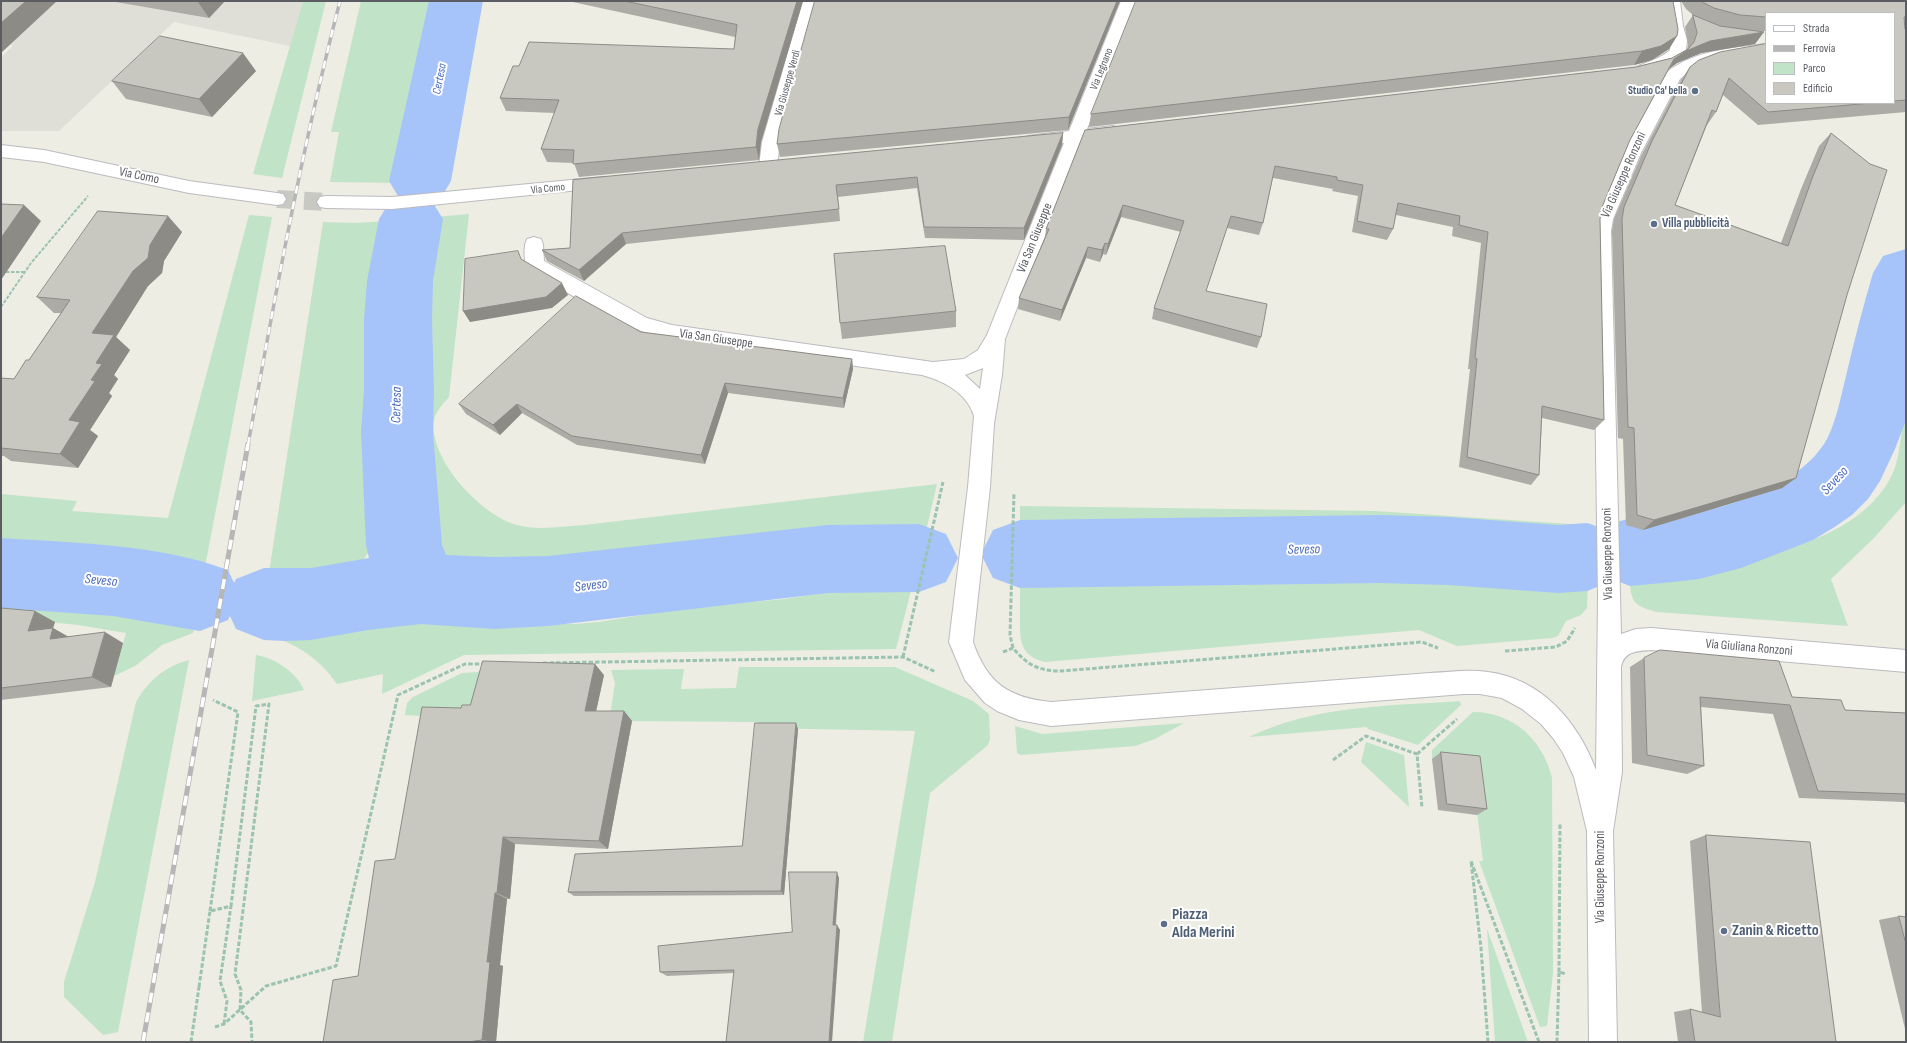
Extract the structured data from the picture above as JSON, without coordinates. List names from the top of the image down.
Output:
{
  "streets": {
    "street": [
      "Via Legnano",
      "Via Giuseppe Verdi",
      "Via Giuseppe Ronzoni",
      "Via Como",
      "Via San Giuseppe",
      "Via Giuliana Ronzoni"
    ]
  },
  "crossings": [
    ["Via Legnano", "Via San Giuseppe"],
    ["Via Giuseppe Ronzoni", "Via Giuliana Ronzoni"]
  ],
  "water": ["Certesa", "Seveso"],
  "places": [
    "Studio Ca' bella",
    "Villa pubblicità",
    "Piazza Alda Merini",
    "Zanin & Ricetto"
  ],
  "legend": [
    "Strada",
    "Ferrovia",
    "Parco",
    "Edificio"
  ]
}
